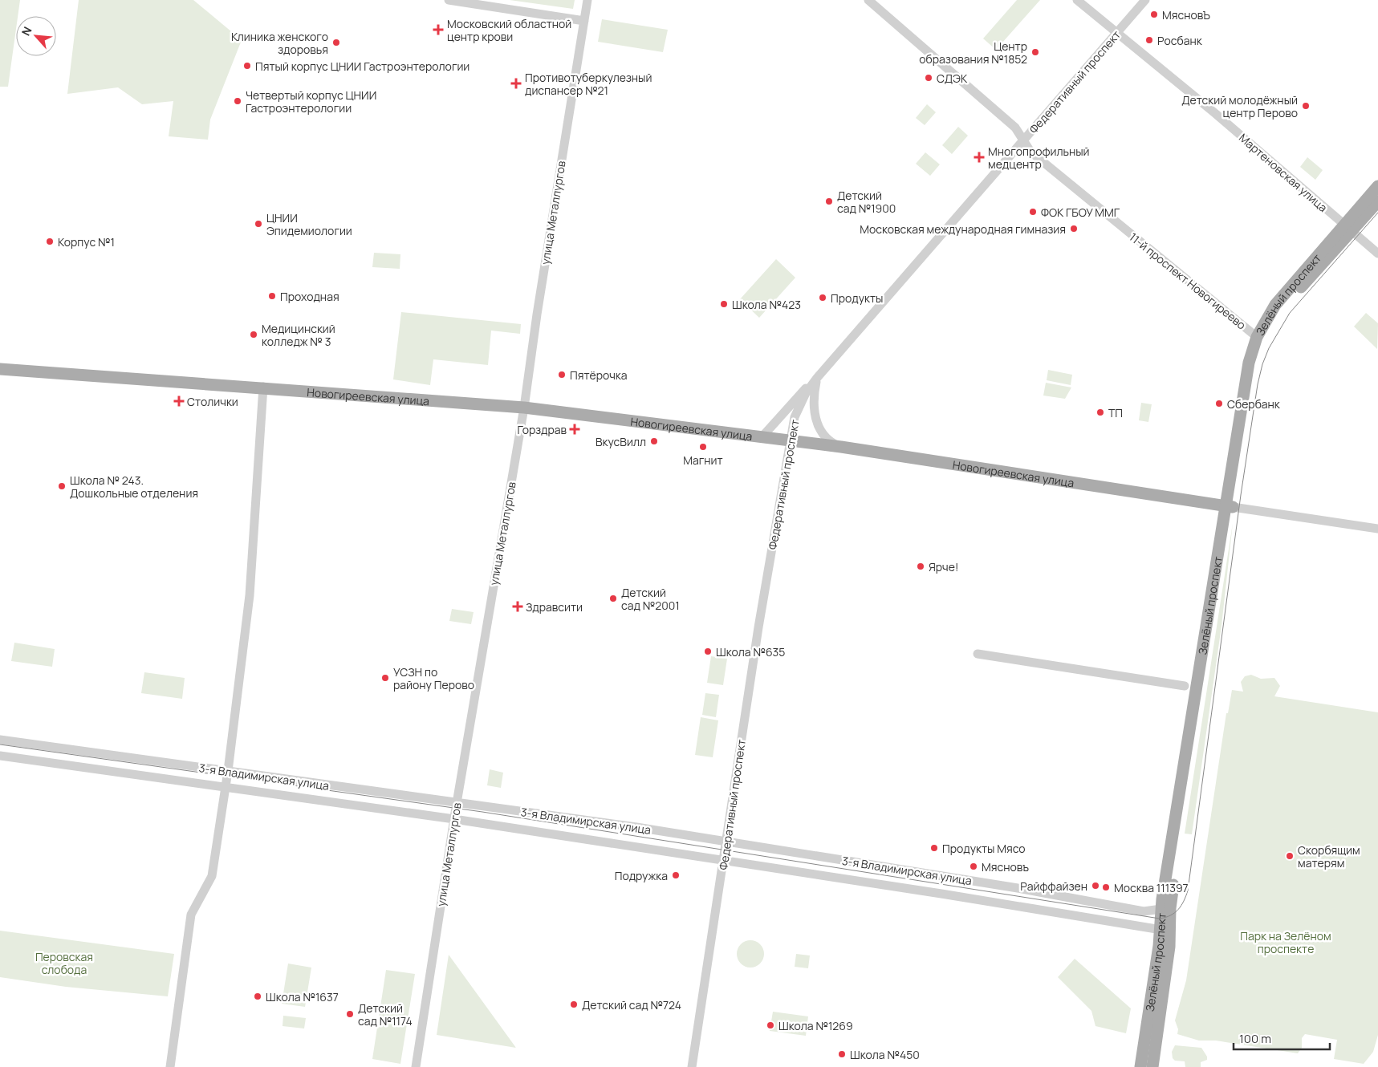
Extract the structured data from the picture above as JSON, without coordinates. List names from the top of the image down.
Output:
{
  "streets": {
    "main road": ["Зелёный проспект", "Новогиреевская улица"],
    "street": [
      "Федеративный проспект",
      "Мартеновская улица",
      "улица Металлургов",
      "11-й проспект Новогиреево",
      "3-я Владимирская улица"
    ]
  },
  "crossings": [
    ["Федеративный проспект", "Мартеновская улица"],
    ["Федеративный проспект", "11-й проспект Новогиреево"],
    ["Федеративный проспект", "Новогиреевская улица"],
    ["Федеративный проспект", "3-я Владимирская улица"],
    ["Мартеновская улица", "Зелёный проспект"],
    ["улица Металлургов", "Новогиреевская улица"],
    ["улица Металлургов", "3-я Владимирская улица"],
    ["11-й проспект Новогиреево", "Зелёный проспект"],
    ["Зелёный проспект", "Новогиреевская улица"],
    ["Зелёный проспект", "3-я Владимирская улица"]
  ],
  "parks": ["Парк на Зелёном проспекте", "Перовская слобода"],
  "places": {
    "other": [
      "МясновЪ",
      "Росбанк",
      "Клиника женского здоровья",
      "Центр образования №1852",
      "Пятый корпус ЦНИИ Гастроэнтерологии",
      "СДЭК",
      "Четвертый корпус ЦНИИ Гастроэнтерологии",
      "Детский молодёжный центр Перово",
      "Детский сад №1900",
      "ФОК ГБОУ ММГ",
      "ЦНИИ Эпидемиологии",
      "Московская международная гимназия",
      "Корпус №1",
      "Проходная",
      "Продукты",
      "Школа №423",
      "Медицинский колледж № 3",
      "Пятёрочка",
      "Сбербанк",
      "ТП",
      "ВкусВилл",
      "Магнит",
      "Школа № 243. Дошкольные отделения",
      "Ярче!",
      "Детский сад №2001",
      "Школа №635",
      "УСЗН по району Перово",
      "Продукты Мясо",
      "Скорбящим матерям",
      "Мясновъ",
      "Подружка",
      "Райффайзен",
      "Москва 111397",
      "Школа №1637",
      "Детский сад №724",
      "Детский сад №1174",
      "Школа №1269",
      "Школа №450"
    ],
    "health": [
      "Московский областной центр крови",
      "Противотуберкулезный диспансер №21",
      "Многопрофильный медцентр",
      "Столички",
      "Горздрав",
      "Здравсити"
    ]
  },
  "scale_bar": "100 m",
  "north": "top left"
}
